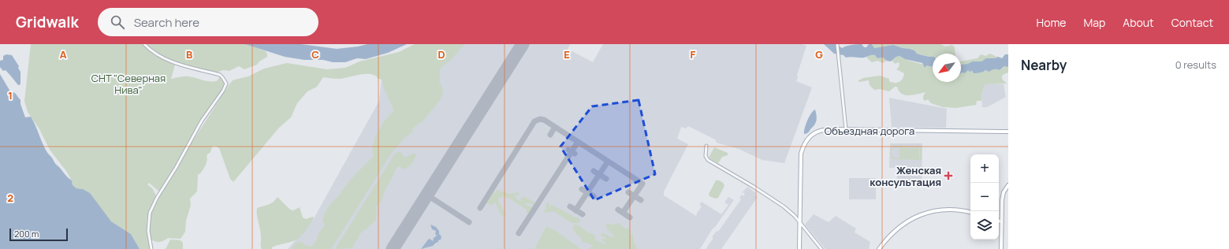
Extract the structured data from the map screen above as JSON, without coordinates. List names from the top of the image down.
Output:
{
  "streets": {
    "main road": ["Объездная дорога"]
  },
  "parks": ["СНТ \"Северная Нива\""],
  "places": {
    "health": ["Женская консультация"]
  },
  "scale_bar": "200 m",
  "north": "bottom left",
  "page": {
    "header": "Gridwalk",
    "search": "Search here",
    "nav": [
      "Home",
      "Map",
      "About",
      "Contact"
    ],
    "heading": ["Nearby", "0 results"],
    "map_buttons": ["+", "−"],
    "scale": "200 m"
  },
  "grid": {
    "columns": [
      "A",
      "B",
      "C",
      "D",
      "E",
      "F",
      "G"
    ],
    "rows": ["1", "2"]
  }
}
